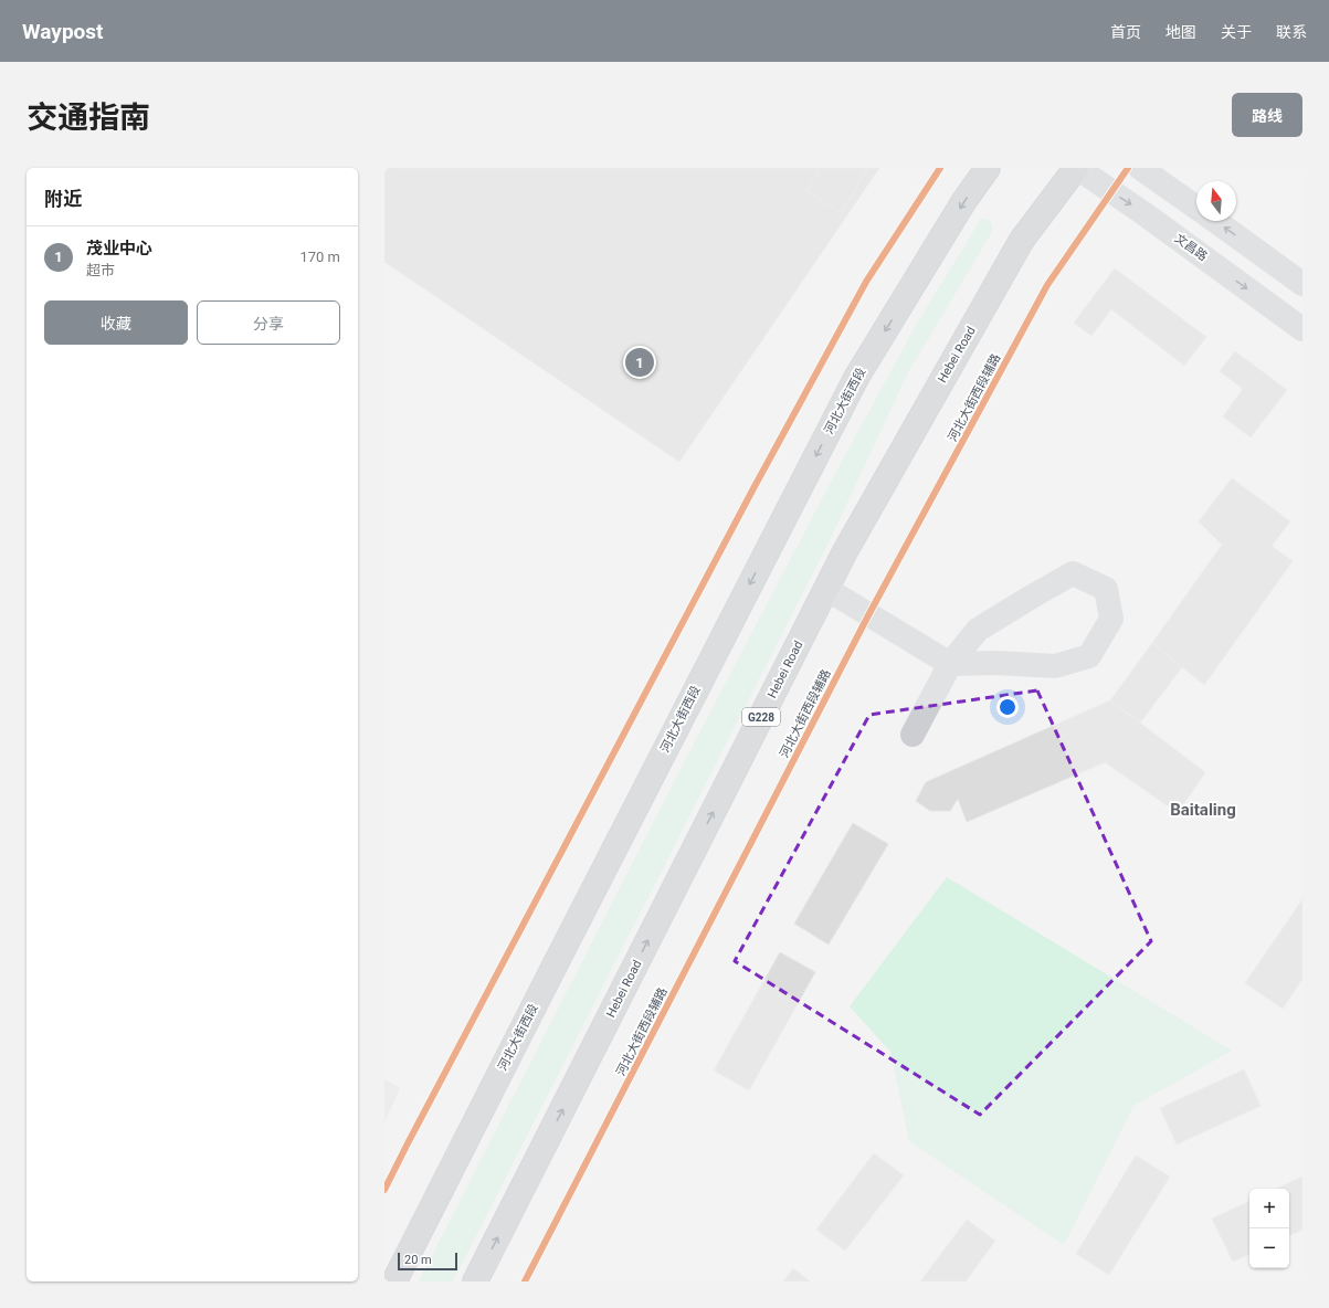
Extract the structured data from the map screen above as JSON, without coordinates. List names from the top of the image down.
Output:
{
  "streets": {
    "highway": ["Hebei Road", "河北大街西段", "G228"],
    "main road": ["文昌路"],
    "cycle path": ["河北大街西段辅路"]
  },
  "crossings": [
    ["文昌路", "Hebei Road"]
  ],
  "one_way": ["Hebei Road", "河北大街西段"],
  "districts": ["Baitaling"],
  "scale_bar": "20 m",
  "north": "top",
  "page": {
    "header": "Waypost",
    "nav": [
      "首页",
      "地图",
      "关于",
      "联系"
    ],
    "title": "交通指南",
    "buttons": [
      "路线",
      ["收藏", "分享"]
    ],
    "heading": "附近",
    "list": [
      {
        "mark": "1",
        "name": "茂业中心",
        "note": "超市",
        "value": "170 m"
      }
    ],
    "pins": "1",
    "map_buttons": ["+", "−"],
    "scale": "20 m"
  }
}
